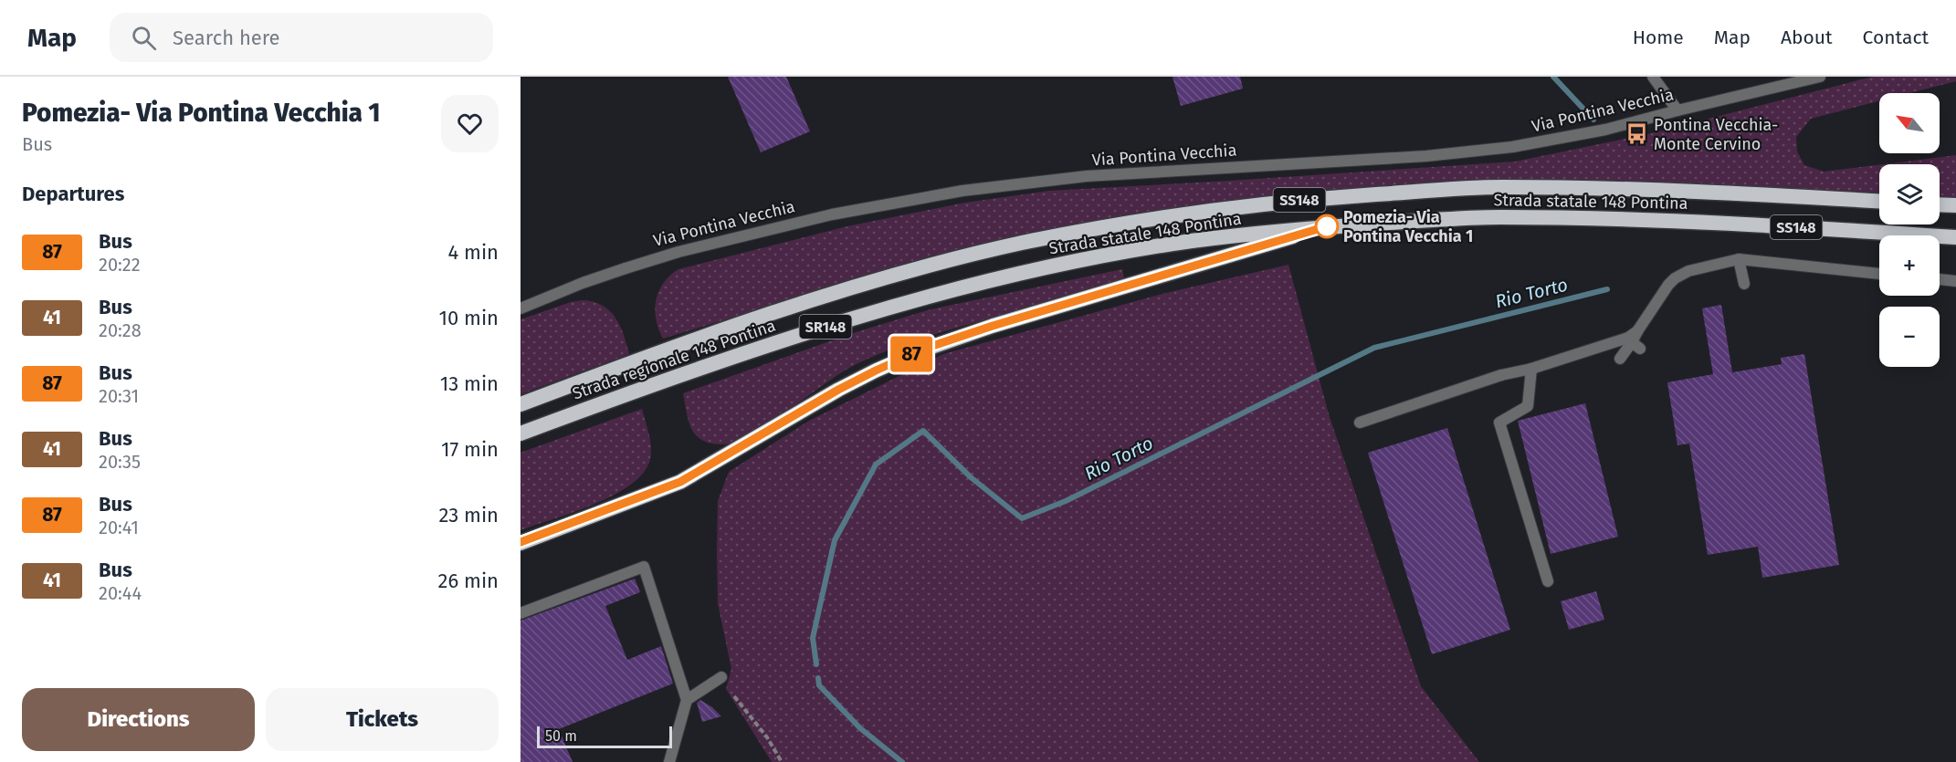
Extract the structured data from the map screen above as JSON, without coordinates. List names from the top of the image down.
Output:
{
  "streets": {
    "highway": [
      "SS148",
      "Strada statale 148 Pontina",
      "SR148",
      "Strada regionale 148 Pontina"
    ],
    "street": ["Via Pontina Vecchia"]
  },
  "crossings": [
    ["Strada statale 148 Pontina", "Strada regionale 148 Pontina"]
  ],
  "water": ["Rio Torto"],
  "places": {
    "bus stop": ["Pontina Vecchia- Monte Cervino"],
    "other": ["Pomezia- Via Pontina Vecchia 1"]
  },
  "lines": ["bus line 87"],
  "scale_bar": "50 m",
  "north": "top left",
  "page": {
    "header": "Map",
    "search": "Search here",
    "nav": [
      "Home",
      "Map",
      "About",
      "Contact"
    ],
    "heading": [
      ["Pomezia- Via Pontina Vecchia 1", "Bus"],
      "Departures"
    ],
    "on_map": "87",
    "map_buttons": ["+", "−"],
    "list": [
      {
        "mark": "87",
        "name": "Bus",
        "note": "20:22",
        "value": "4 min"
      },
      {
        "mark": "41",
        "name": "Bus",
        "note": "20:28",
        "value": "10 min"
      },
      {
        "mark": "87",
        "name": "Bus",
        "note": "20:31",
        "value": "13 min"
      },
      {
        "mark": "41",
        "name": "Bus",
        "note": "20:35",
        "value": "17 min"
      },
      {
        "mark": "87",
        "name": "Bus",
        "note": "20:41",
        "value": "23 min"
      },
      {
        "mark": "41",
        "name": "Bus",
        "note": "20:44",
        "value": "26 min"
      }
    ],
    "buttons": ["Directions", "Tickets"],
    "scale": "50 m"
  }
}
